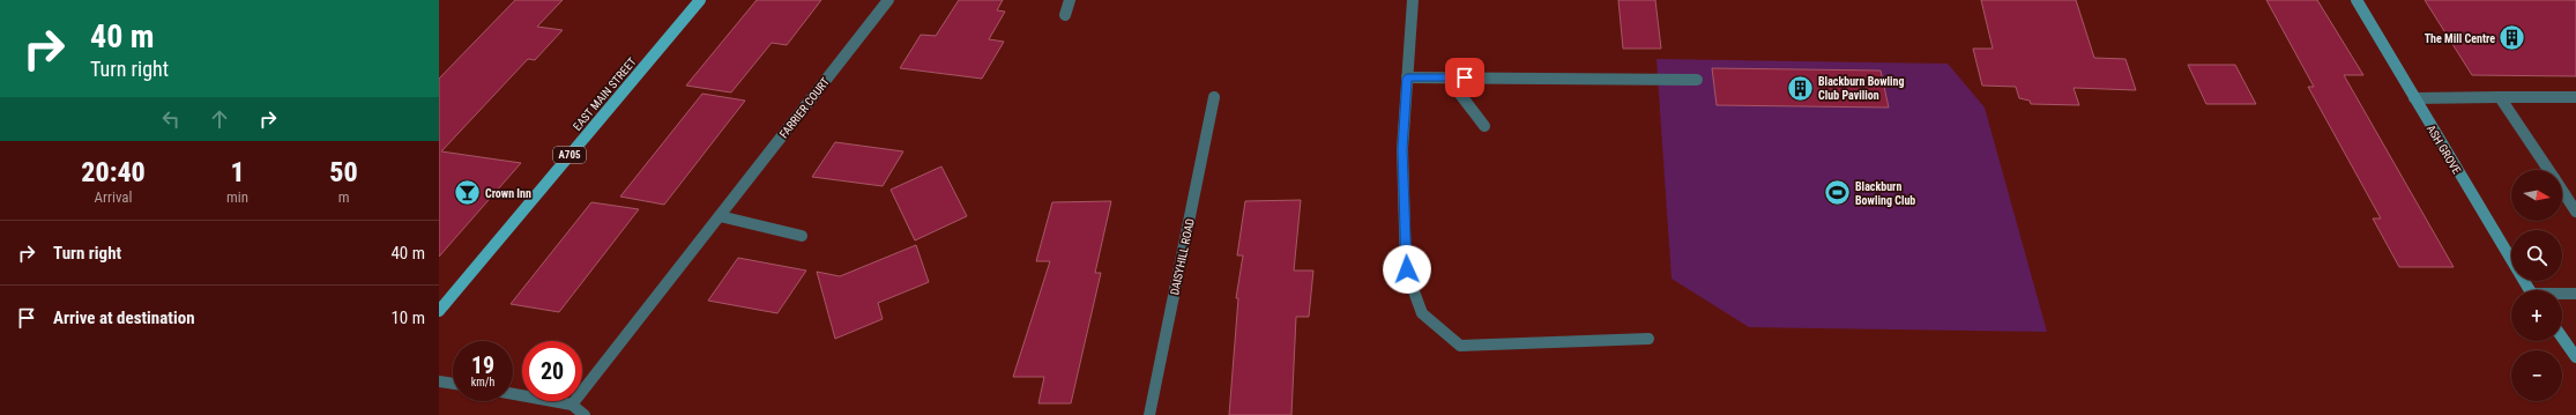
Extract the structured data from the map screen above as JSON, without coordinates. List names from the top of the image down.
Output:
{
  "streets": {
    "main road": ["EAST MAIN STREET", "A705"],
    "street": ["FARRIER COURT", "ASH GROVE", "DAISYHILL ROAD"]
  },
  "places": {
    "building": ["The Mill Centre", "Blackburn Bowling Club Pavilion"],
    "bar": ["Crown Inn"],
    "sports": ["Blackburn Bowling Club"]
  },
  "north": "right",
  "page": {
    "turn": ["40 m", "Turn right"],
    "eta": [
      "20:40",
      "Arrival",
      "1",
      "min",
      "50",
      "m"
    ],
    "map_buttons": ["+", "−"],
    "list": [
      {
        "name": "Turn right",
        "value": "40 m"
      },
      {
        "name": "Arrive at destination",
        "value": "10 m"
      }
    ],
    "speed": "19 km/h",
    "limit": "20"
  }
}
